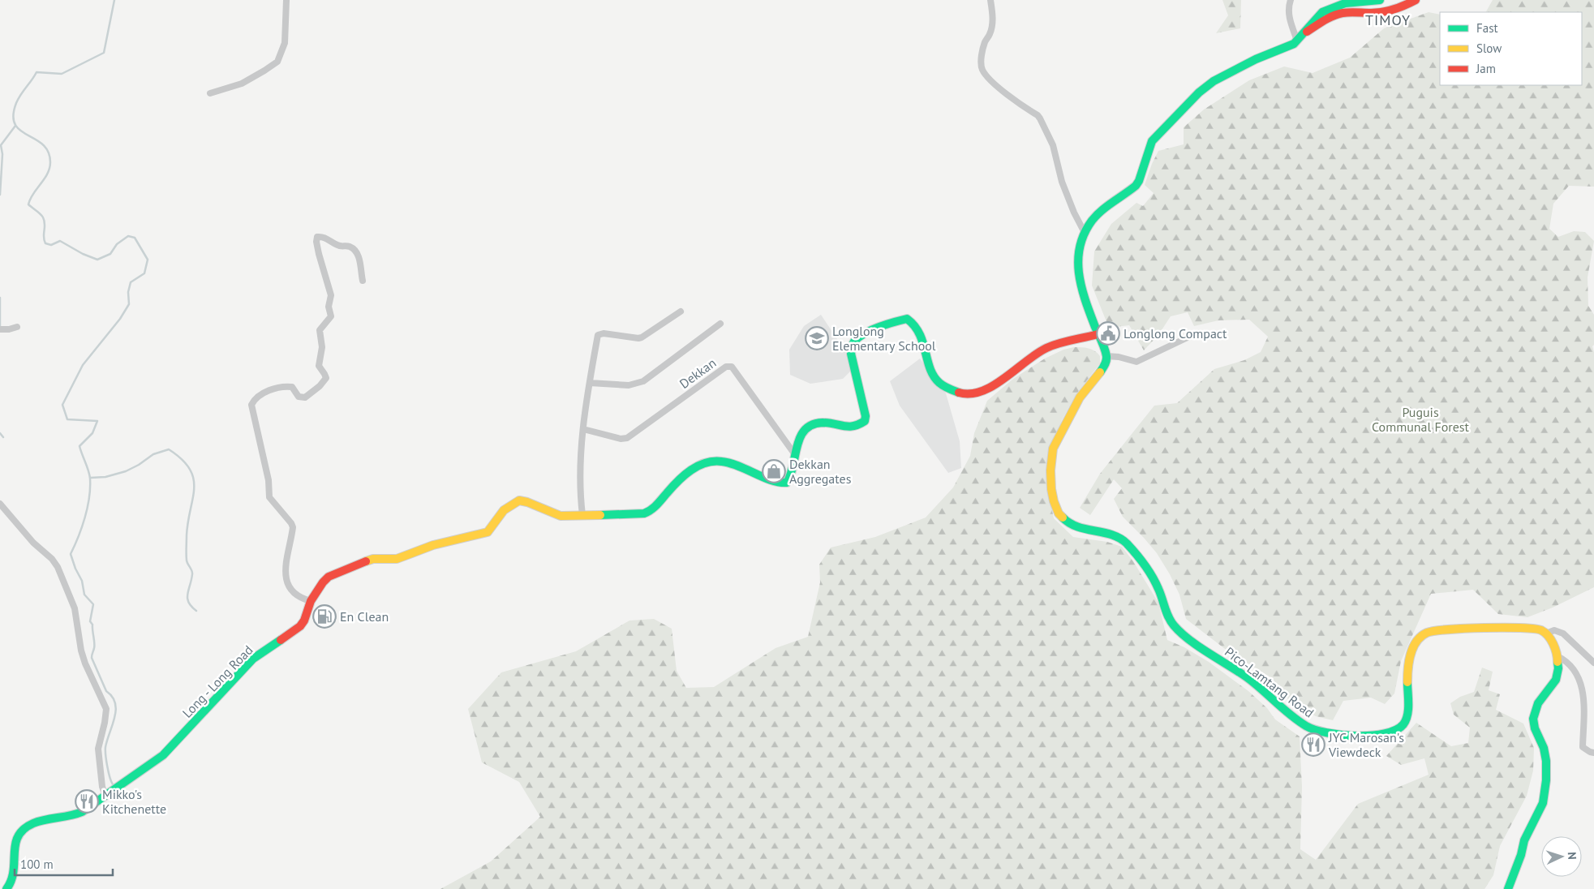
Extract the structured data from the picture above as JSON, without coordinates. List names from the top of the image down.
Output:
{
  "streets": {
    "main road": ["Long - Long Road", "Pico-Lamtang Road"],
    "street": ["Dekkan"]
  },
  "crossings": [
    ["Dekkan", "Long - Long Road"]
  ],
  "districts": ["TIMOY"],
  "parks": ["Puguis Communal Forest"],
  "places": {
    "public building": ["Longlong Compact"],
    "school or university": ["Longlong Elementary School"],
    "shop": ["Dekkan Aggregates"],
    "fuel station": ["En Clean"],
    "restaurant": ["JYC Marosan's Viewdeck", "Mikko's Kitchenette"]
  },
  "legend": ["Fast", "Slow", "Jam"],
  "scale_bar": "100 m",
  "north": "right"
}
